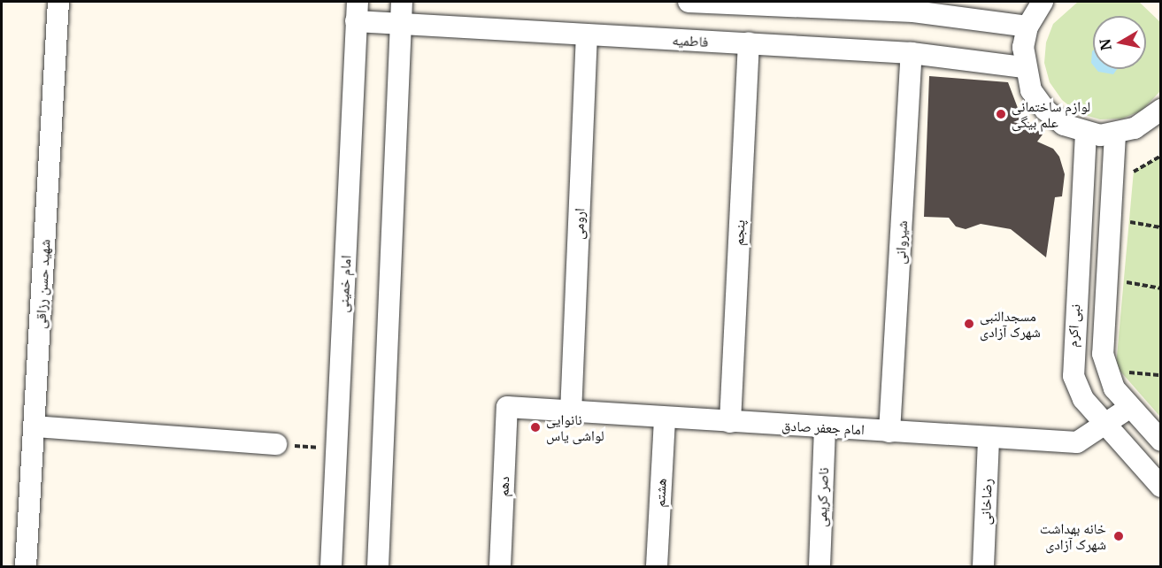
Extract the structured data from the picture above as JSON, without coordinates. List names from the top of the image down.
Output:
{
  "streets": {
    "street": [
      "فاطمیه",
      "ارومی",
      "پنجم",
      "شیروانی",
      "شهید حسن رزاقی",
      "امام خمینی",
      "نبی اکرم",
      "امام جعفر صادق",
      "دهم",
      "هشتم",
      "ناصر کریمی",
      "رضاخانی"
    ]
  },
  "crossings": [
    ["فاطمیه", "ارومی"],
    ["فاطمیه", "پنجم"],
    ["فاطمیه", "شیروانی"],
    ["فاطمیه", "امام خمینی"],
    ["ارومی", "امام جعفر صادق"],
    ["پنجم", "امام جعفر صادق"],
    ["شیروانی", "امام جعفر صادق"],
    ["نبی اکرم", "امام جعفر صادق"],
    ["امام جعفر صادق", "دهم"],
    ["امام جعفر صادق", "هشتم"],
    ["امام جعفر صادق", "ناصر کریمی"],
    ["امام جعفر صادق", "رضاخانی"]
  ],
  "places": [
    "لوازم ساختمانی علم بیگی",
    "مسجدالنبی شهرک آزادی",
    "نانوایی لواشی یاس",
    "خانه بهداشت شهرک آزادی"
  ],
  "north": "left"
}
